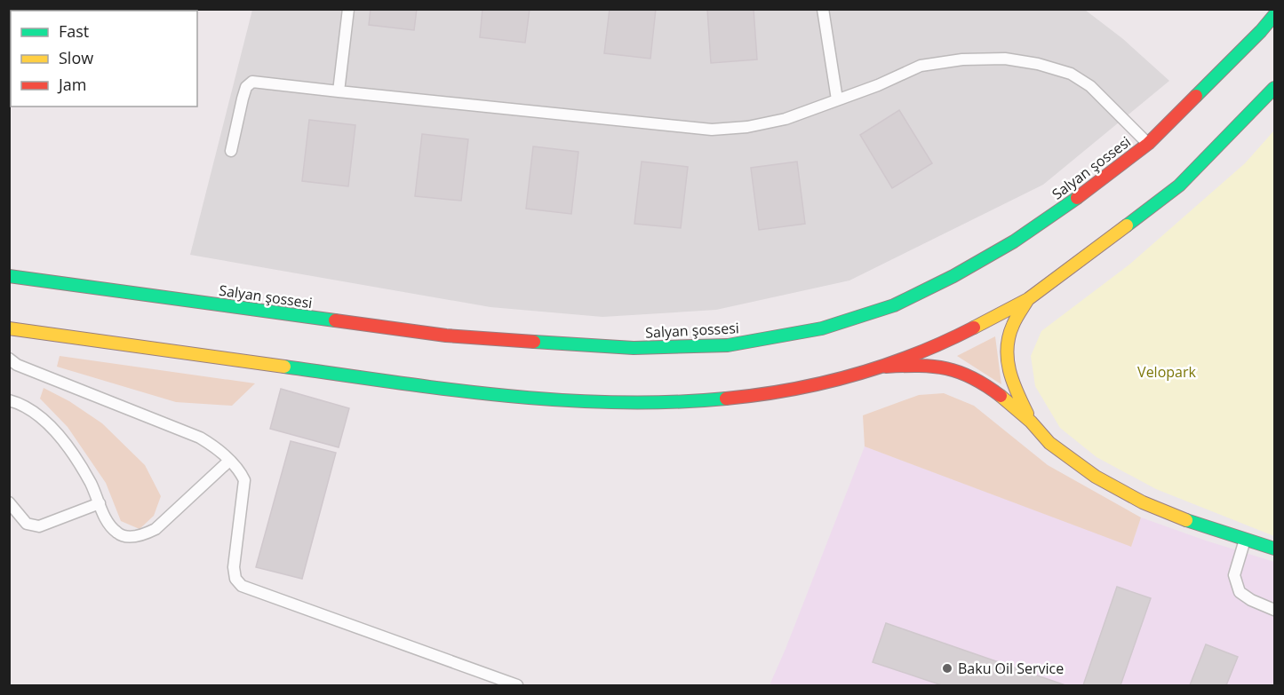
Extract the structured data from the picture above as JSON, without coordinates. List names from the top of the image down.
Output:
{
  "streets": {
    "main road": ["Salyan şossesi"]
  },
  "parks": ["Velopark"],
  "places": ["Baku Oil Service"],
  "legend": ["Fast", "Slow", "Jam"]
}
